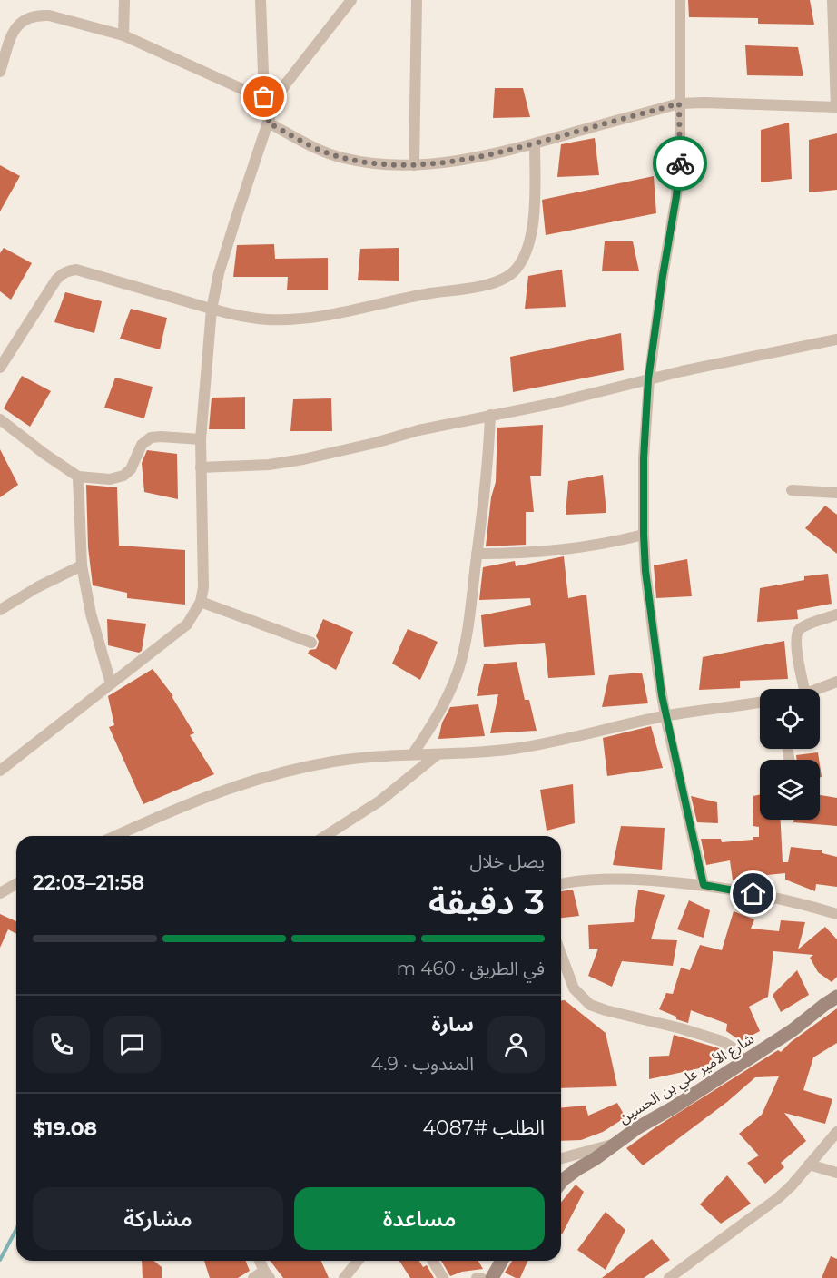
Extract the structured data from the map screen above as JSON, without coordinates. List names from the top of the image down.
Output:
{
  "streets": {
    "street": ["شارع الأمير علي بن الحسين"]
  },
  "page": {
    "heading": ["3 دقيقة", "يصل خلال", "21:58–22:03"],
    "panel": [
      "سارة",
      "المندوب · 4.9",
      "الطلب #4087",
      "$19.08"
    ],
    "bar": "في الطريق · 460 m",
    "buttons": ["مساعدة", "مشاركة"]
  }
}
